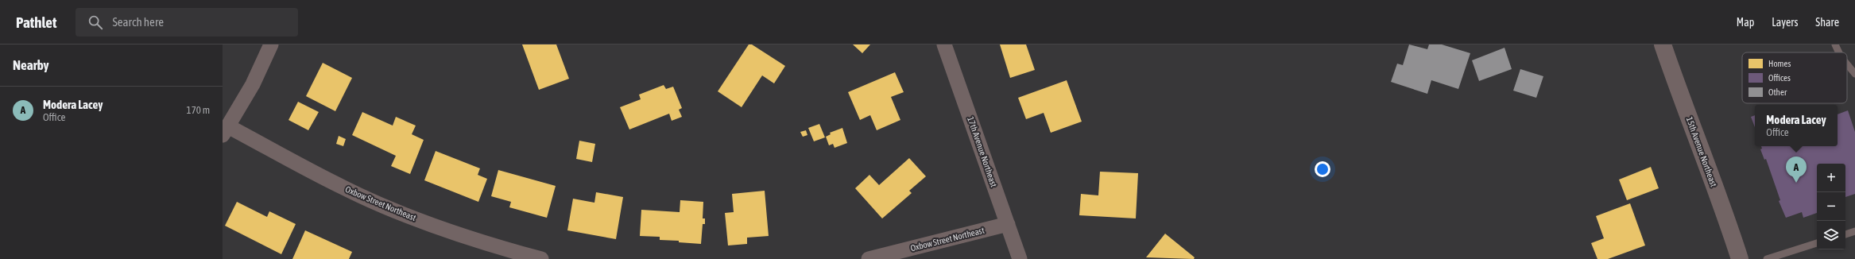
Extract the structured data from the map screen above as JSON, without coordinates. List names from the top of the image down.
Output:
{
  "streets": {
    "street": ["17th Avenue Northeast", "15th Avenue Northeast", "Oxbow Street Northeast"]
  },
  "crossings": [
    ["17th Avenue Northeast", "Oxbow Street Northeast"]
  ],
  "legend": ["Homes", "Offices", "Other"],
  "page": {
    "header": "Pathlet",
    "search": "Search here",
    "nav": ["Map", "Layers", "Share"],
    "heading": "Nearby",
    "list": [
      {
        "mark": "A",
        "name": "Modera Lacey",
        "note": "Office",
        "value": "170 m"
      }
    ],
    "popup": ["Modera Lacey", "Office"],
    "pins": "A",
    "map_buttons": ["+", "−"]
  }
}
